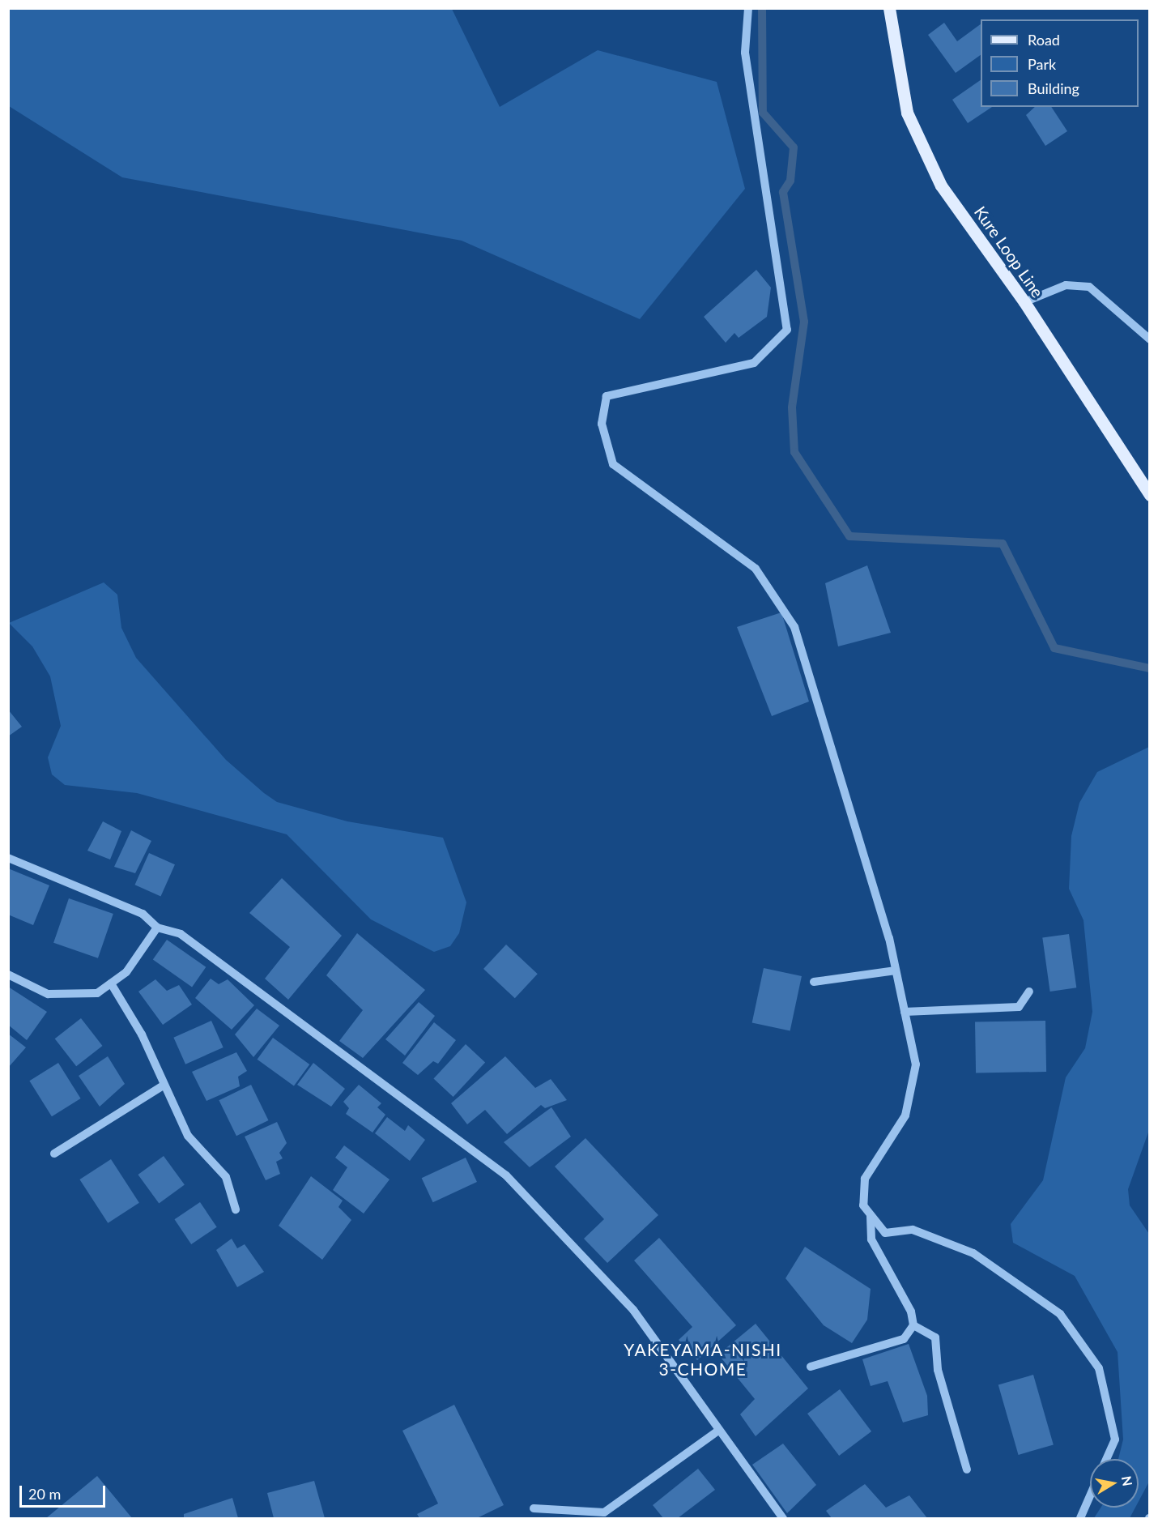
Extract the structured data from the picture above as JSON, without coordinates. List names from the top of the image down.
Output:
{
  "streets": {
    "main road": ["Kure Loop Line"]
  },
  "districts": ["YAKEYAMA-NISHI 3-CHOME"],
  "legend": ["Road", "Park", "Building"],
  "scale_bar": "20 m",
  "north": "right"
}
